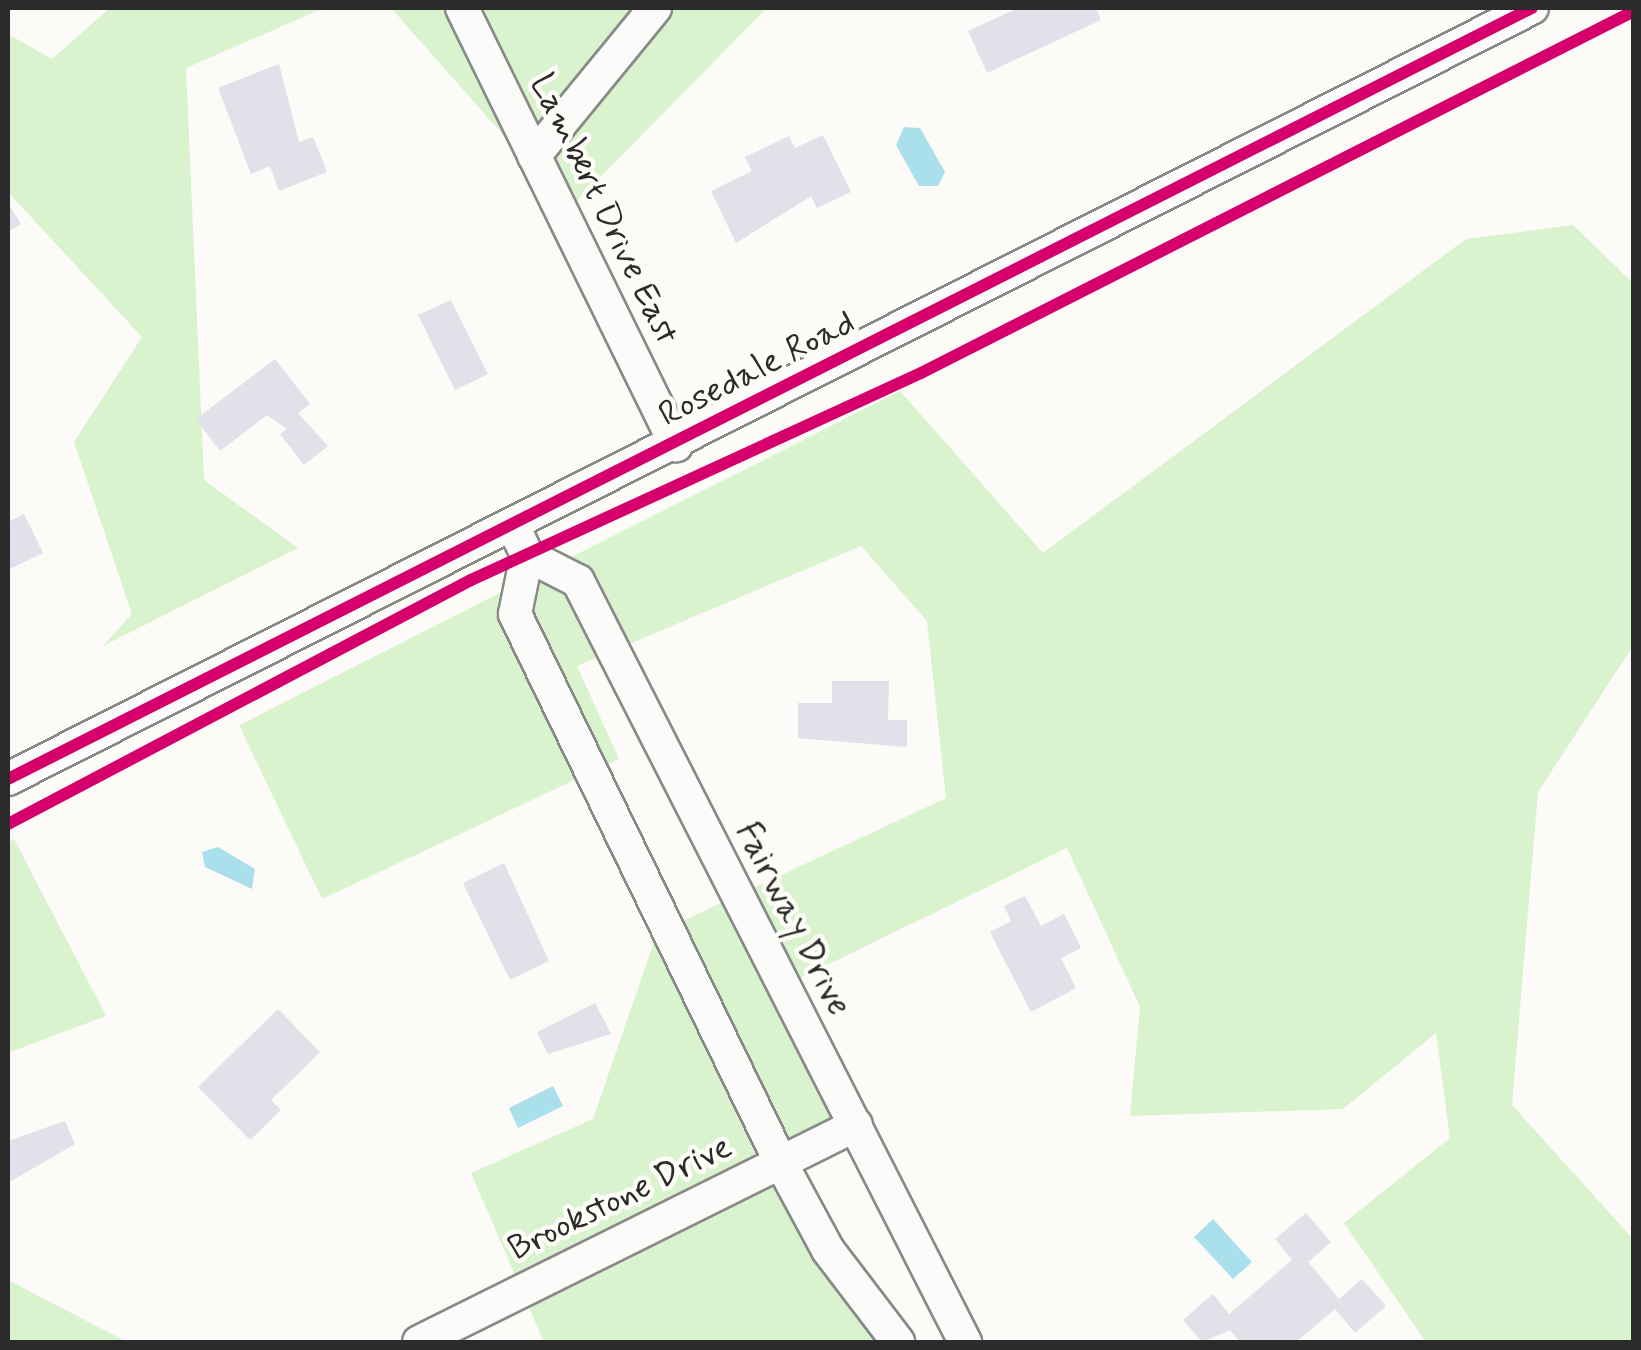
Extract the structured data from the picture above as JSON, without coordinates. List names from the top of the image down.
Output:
{
  "streets": {
    "street": [
      "Lambert Drive East",
      "Rosedale Road",
      "Fairway Drive",
      "Brookstone Drive"
    ]
  },
  "crossings": [
    ["Lambert Drive East", "Rosedale Road"],
    ["Rosedale Road", "Fairway Drive"],
    ["Fairway Drive", "Brookstone Drive"]
  ]
}
